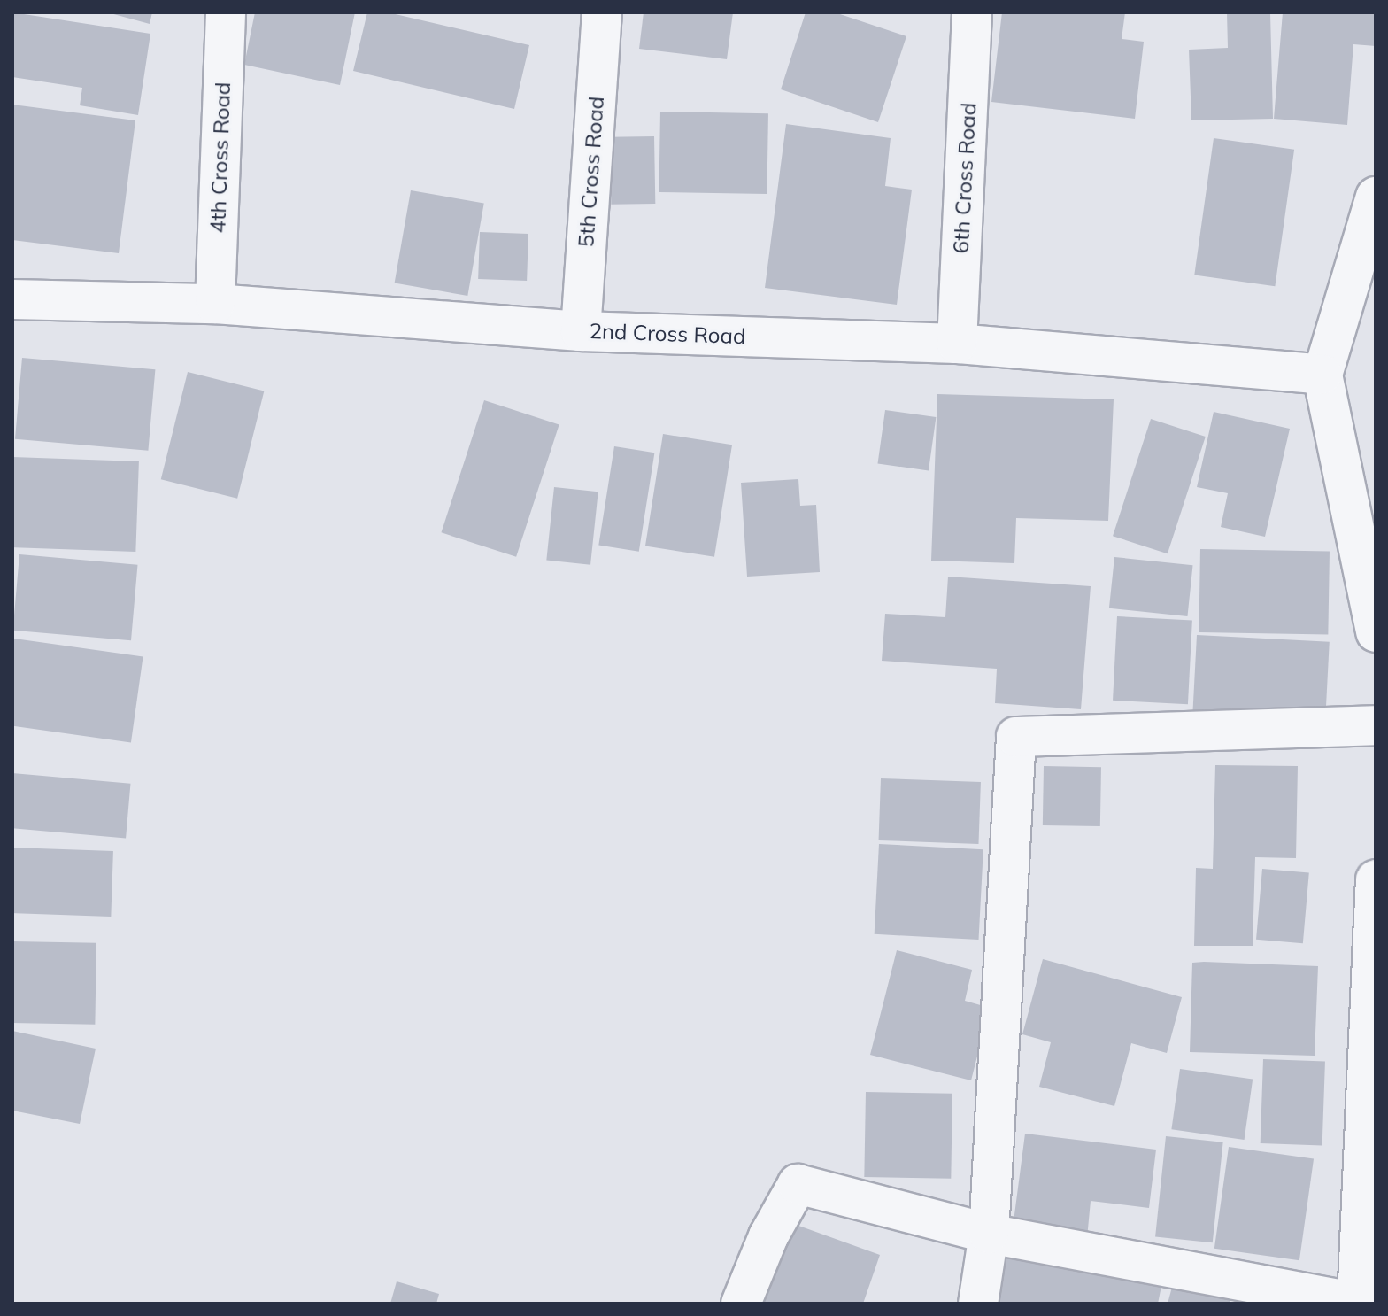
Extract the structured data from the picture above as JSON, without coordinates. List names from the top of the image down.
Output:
{
  "streets": {
    "street": [
      "4th Cross Road",
      "5th Cross Road",
      "6th Cross Road",
      "2nd Cross Road"
    ]
  },
  "crossings": [
    ["4th Cross Road", "2nd Cross Road"],
    ["5th Cross Road", "2nd Cross Road"],
    ["6th Cross Road", "2nd Cross Road"]
  ]
}
